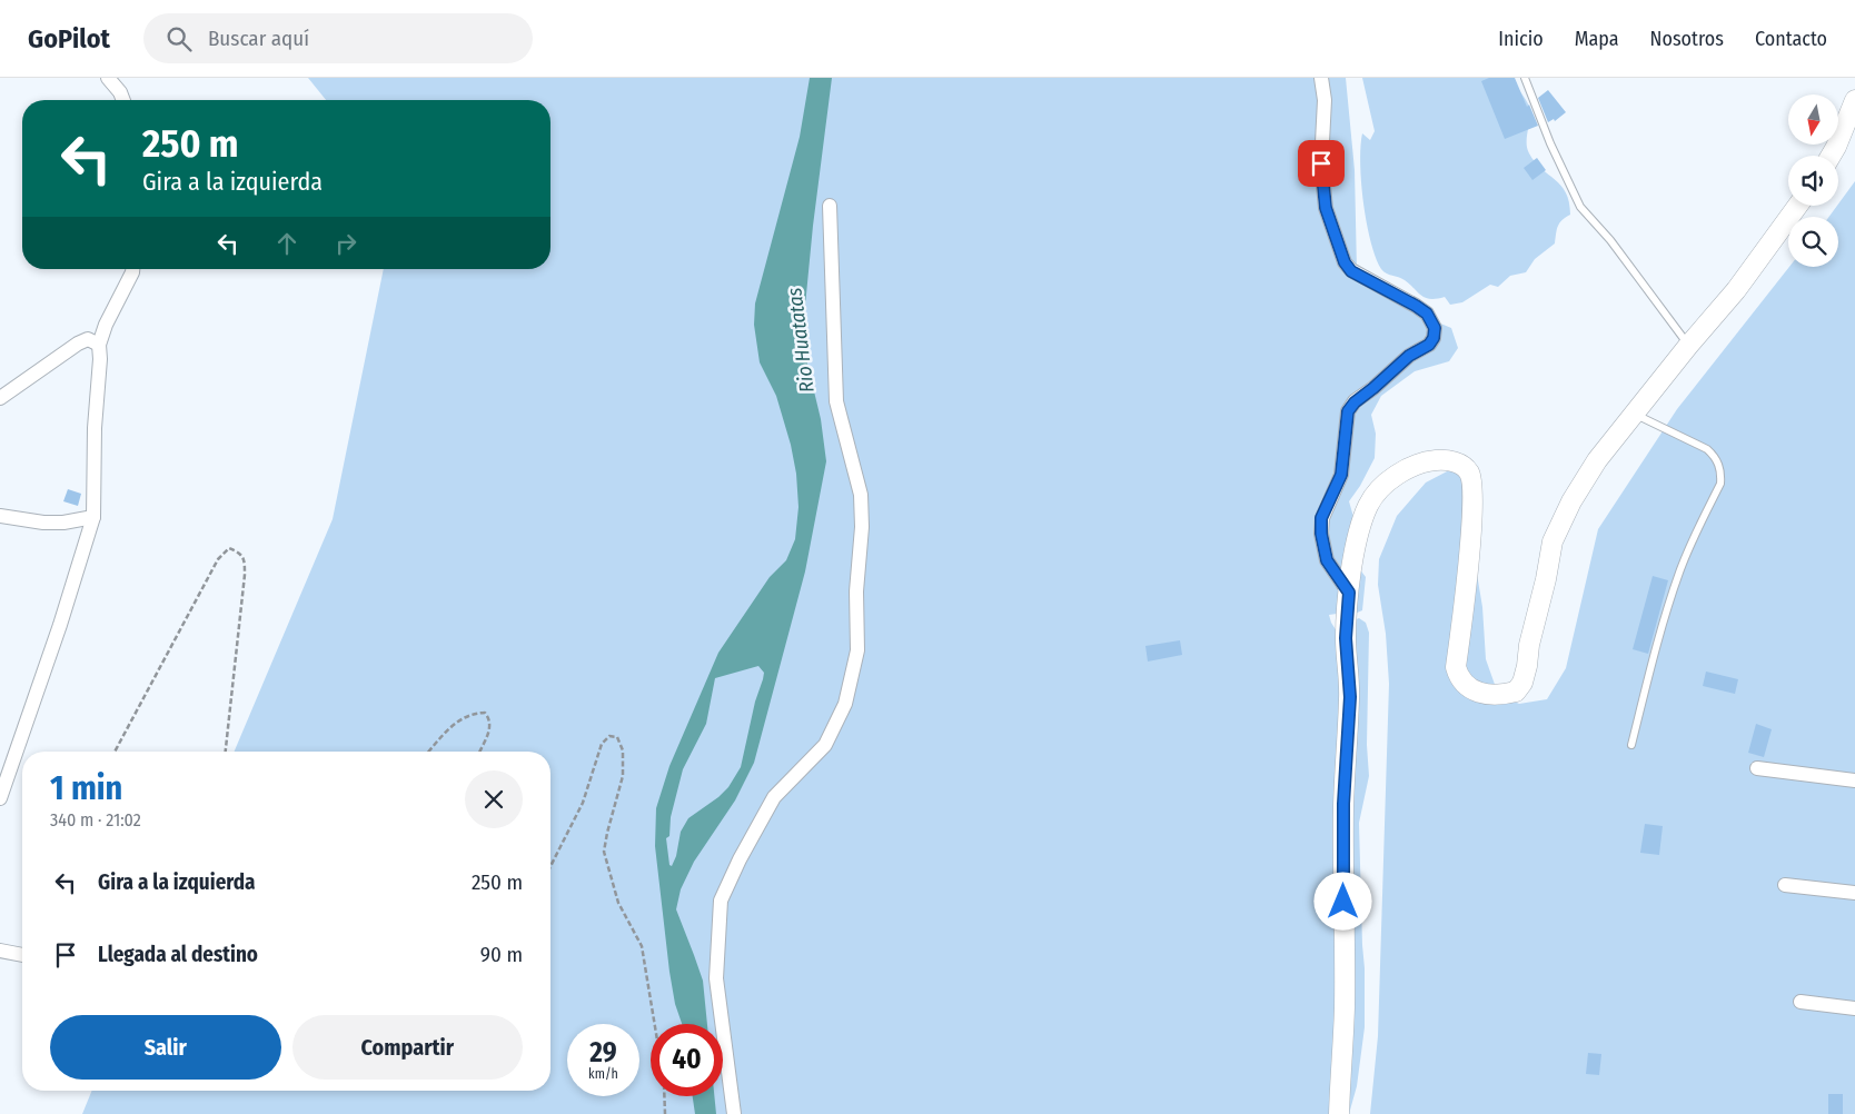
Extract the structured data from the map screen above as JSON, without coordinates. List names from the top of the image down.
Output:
{
  "water": ["Rio Huatatas"],
  "north": "bottom",
  "page": {
    "header": "GoPilot",
    "search": "Buscar aquí",
    "nav": [
      "Inicio",
      "Mapa",
      "Nosotros",
      "Contacto"
    ],
    "turn": ["250 m", "Gira a la izquierda"],
    "heading": ["1 min", "340 m · 21:02"],
    "list": [
      {
        "name": "Gira a la izquierda",
        "value": "250 m"
      },
      {
        "name": "Llegada al destino",
        "value": "90 m"
      }
    ],
    "buttons": ["Salir", "Compartir"],
    "speed": "29 km/h",
    "limit": "40"
  }
}
